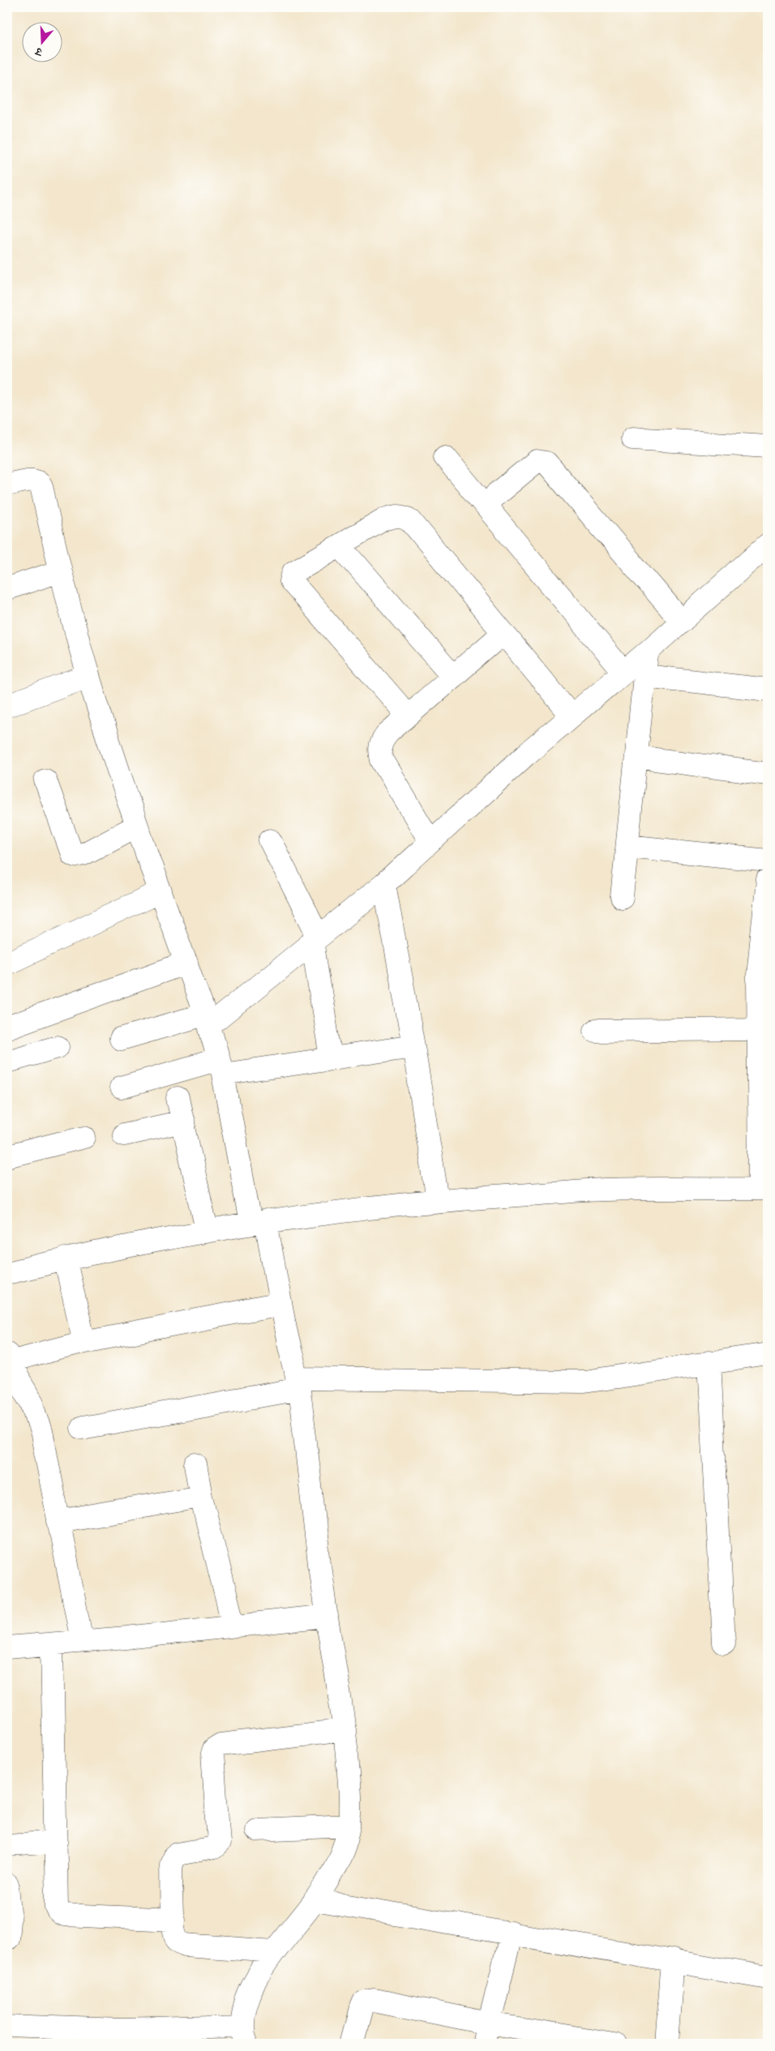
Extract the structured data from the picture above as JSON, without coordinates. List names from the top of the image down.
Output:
{
  "north": "bottom"
}
